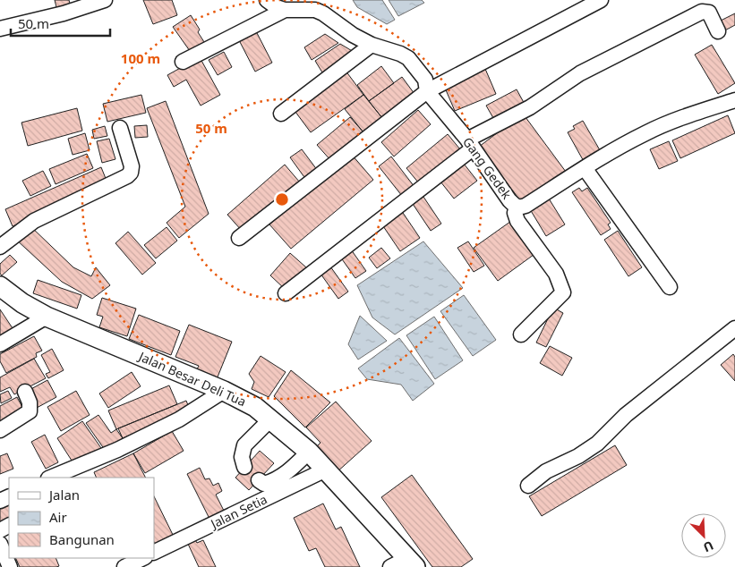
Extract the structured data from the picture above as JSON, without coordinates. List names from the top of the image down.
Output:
{
  "streets": {
    "main road": ["Jalan Besar Deli Tua"],
    "street": ["Gang Gedek", "Jalan Setia"]
  },
  "crossings": [
    ["Jalan Besar Deli Tua", "Jalan Setia"]
  ],
  "legend": ["Jalan", "Air", "Bangunan"],
  "scale_bar": "50 m",
  "north": "bottom right",
  "rings": ["100 m", "50 m"]
}
